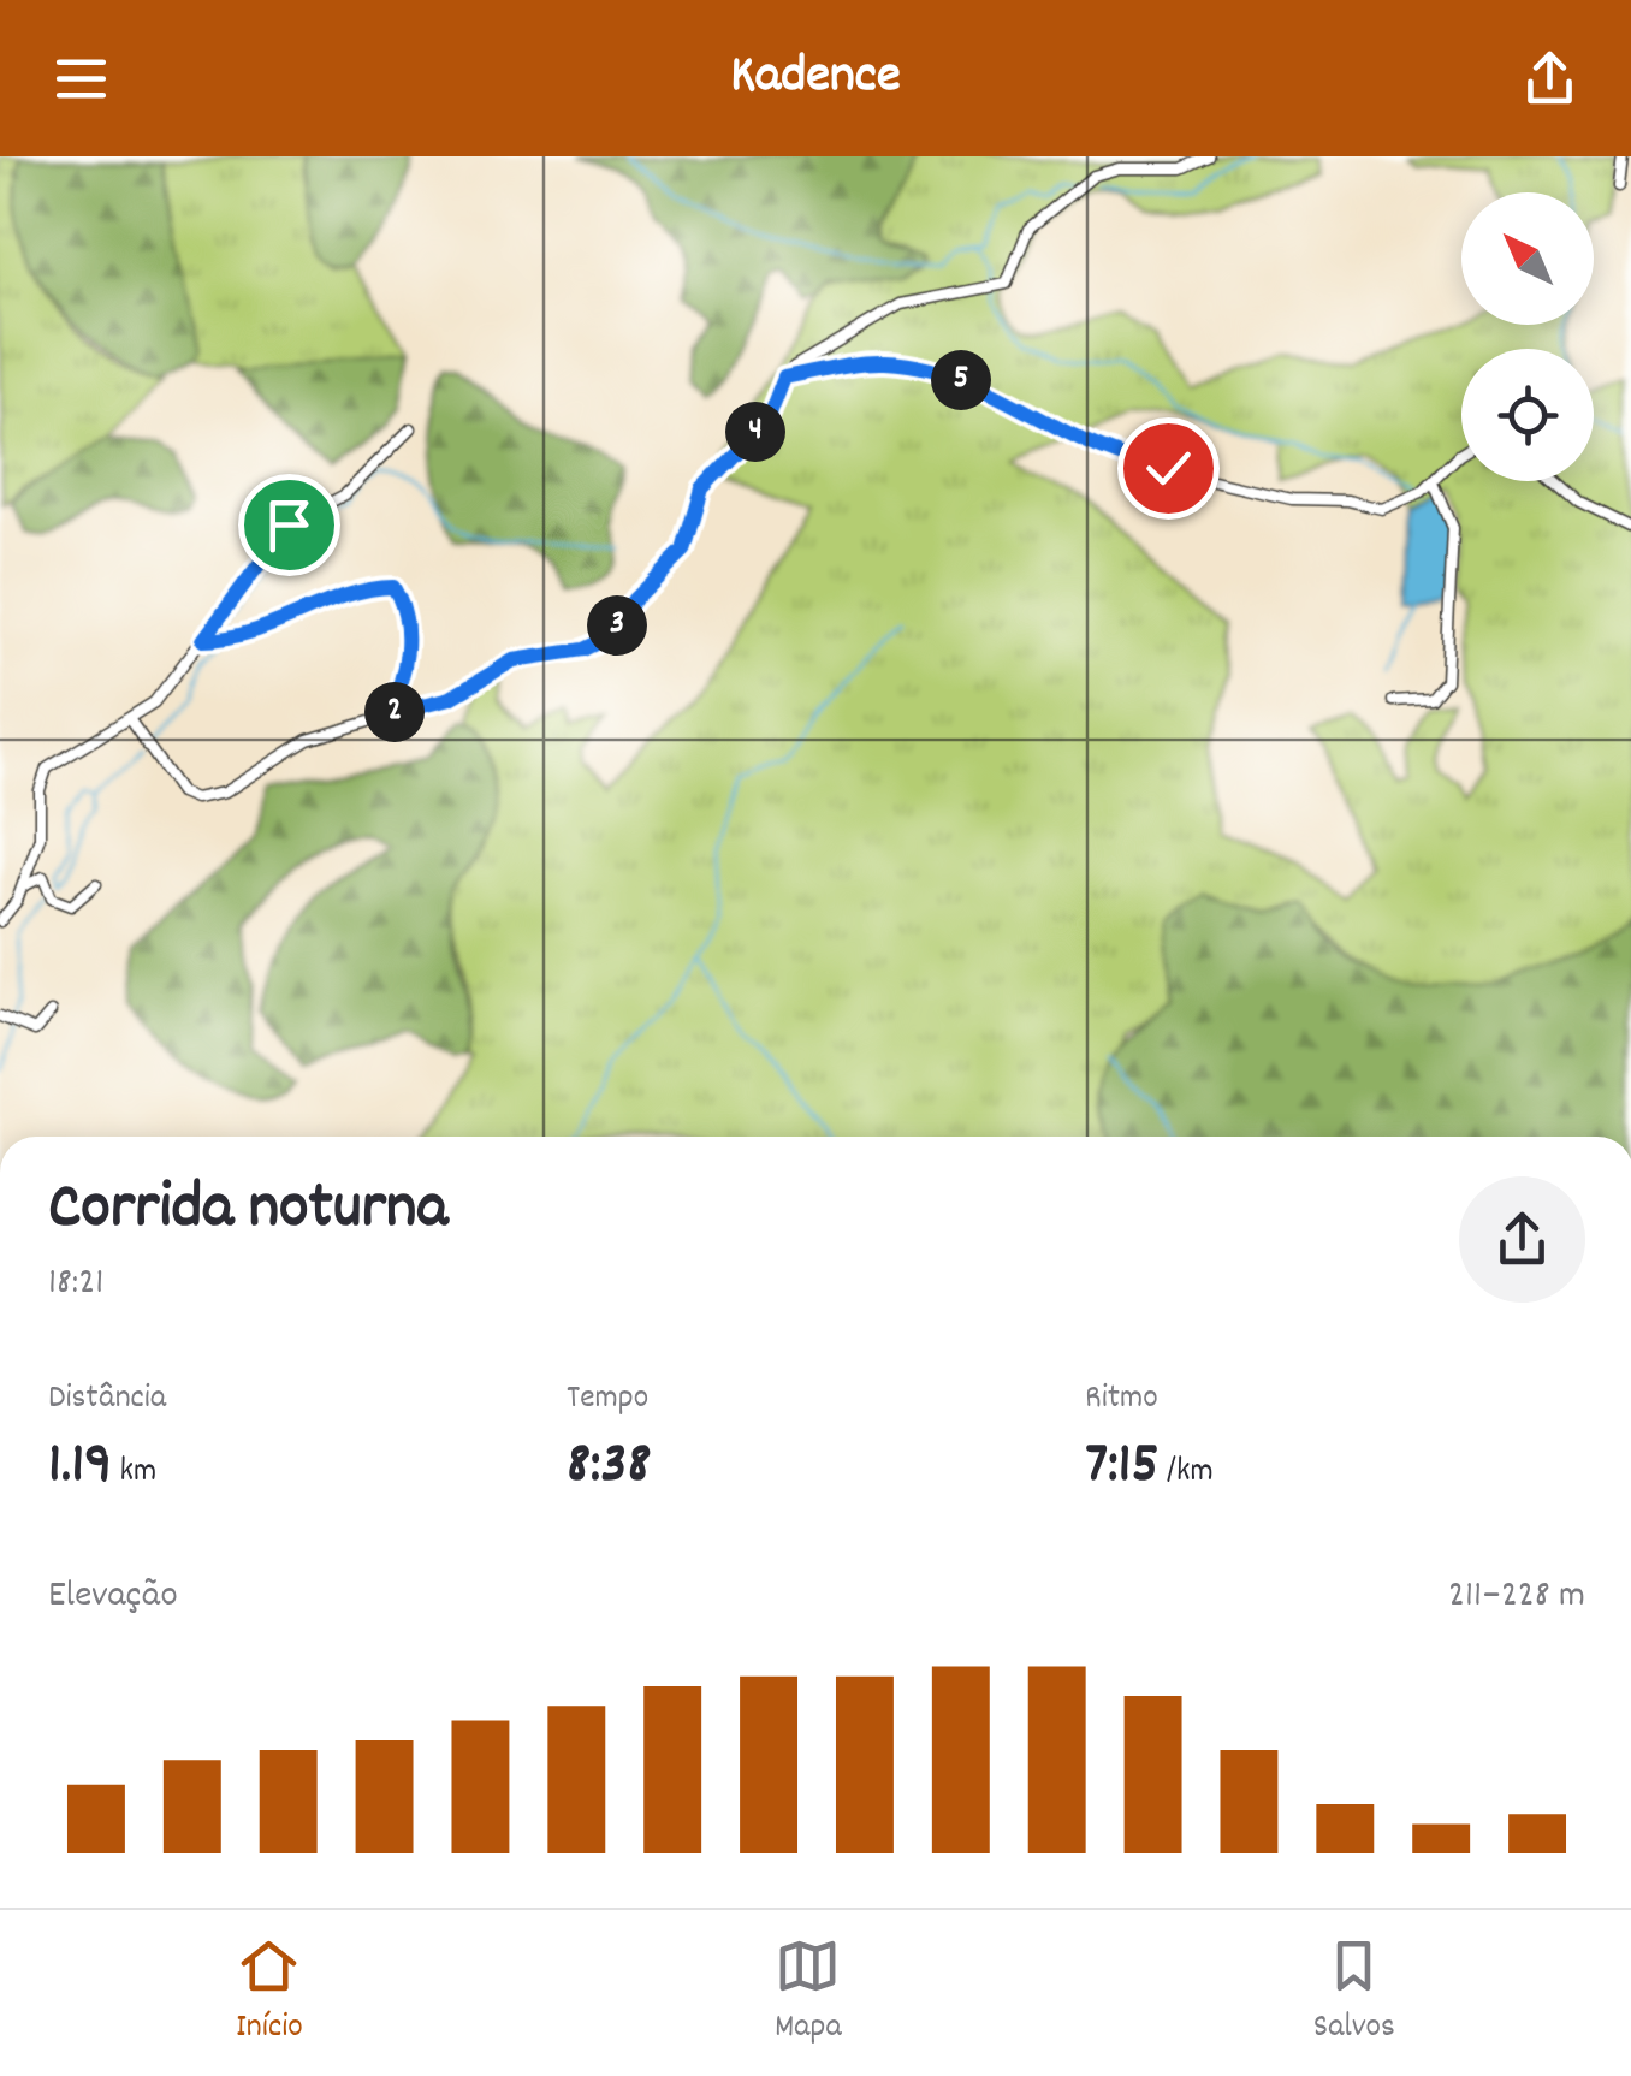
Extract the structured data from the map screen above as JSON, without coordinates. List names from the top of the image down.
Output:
{
  "north": "top left",
  "page": {
    "header": "Kadence",
    "pins": [
      "5",
      "4",
      "3",
      "2"
    ],
    "heading": ["Corrida noturna", "18:21"],
    "stats": [
      ["Distância", "1.19 km"],
      ["Tempo", "8:38"],
      ["Ritmo", "7:15 /km"]
    ],
    "chart": ["Elevação", "211–228 m"],
    "tabs": ["Início", "Mapa", "Salvos"]
  }
}
